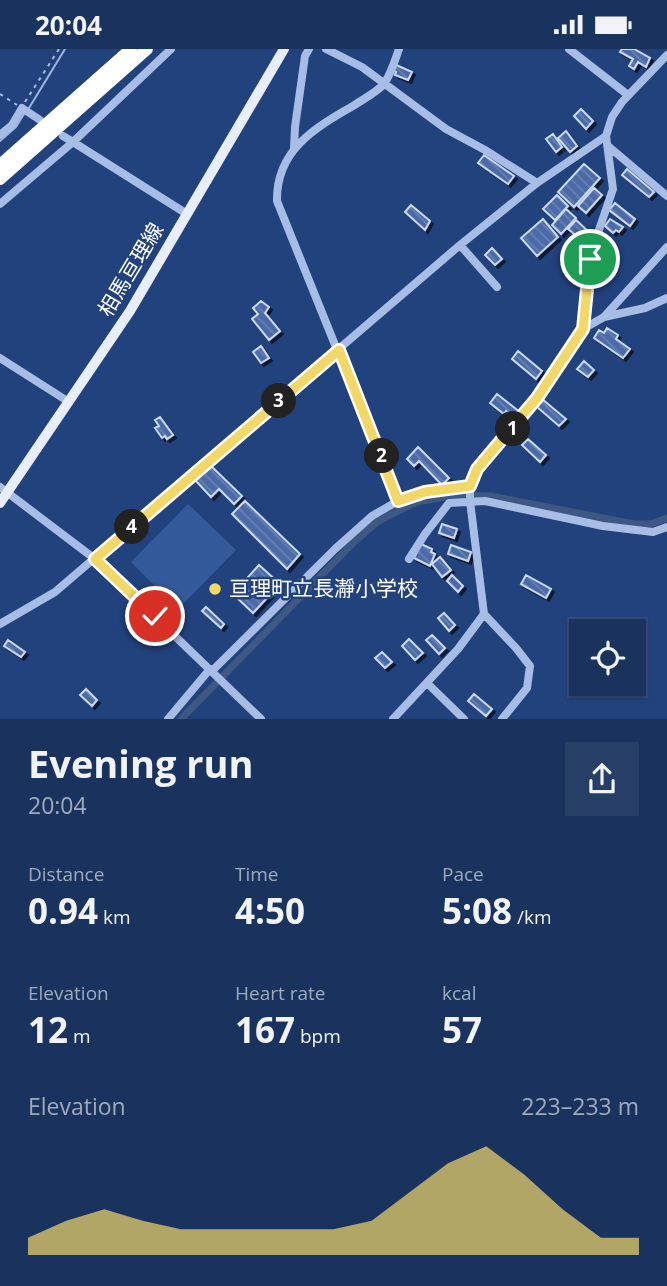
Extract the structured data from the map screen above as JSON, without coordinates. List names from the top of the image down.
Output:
{
  "streets": {
    "main road": ["相馬亘理線"]
  },
  "places": ["亘理町立長瀞小学校"],
  "page": {
    "status": "20:04",
    "pins": [
      "3",
      "1",
      "2",
      "4"
    ],
    "heading": ["Evening run", "20:04"],
    "stats": [
      ["Distance", "0.94 km"],
      ["Time", "4:50"],
      ["Pace", "5:08 /km"],
      ["Elevation", "12 m"],
      ["Heart rate", "167 bpm"],
      ["kcal", "57"]
    ],
    "chart": ["Elevation", "223–233 m"]
  }
}
